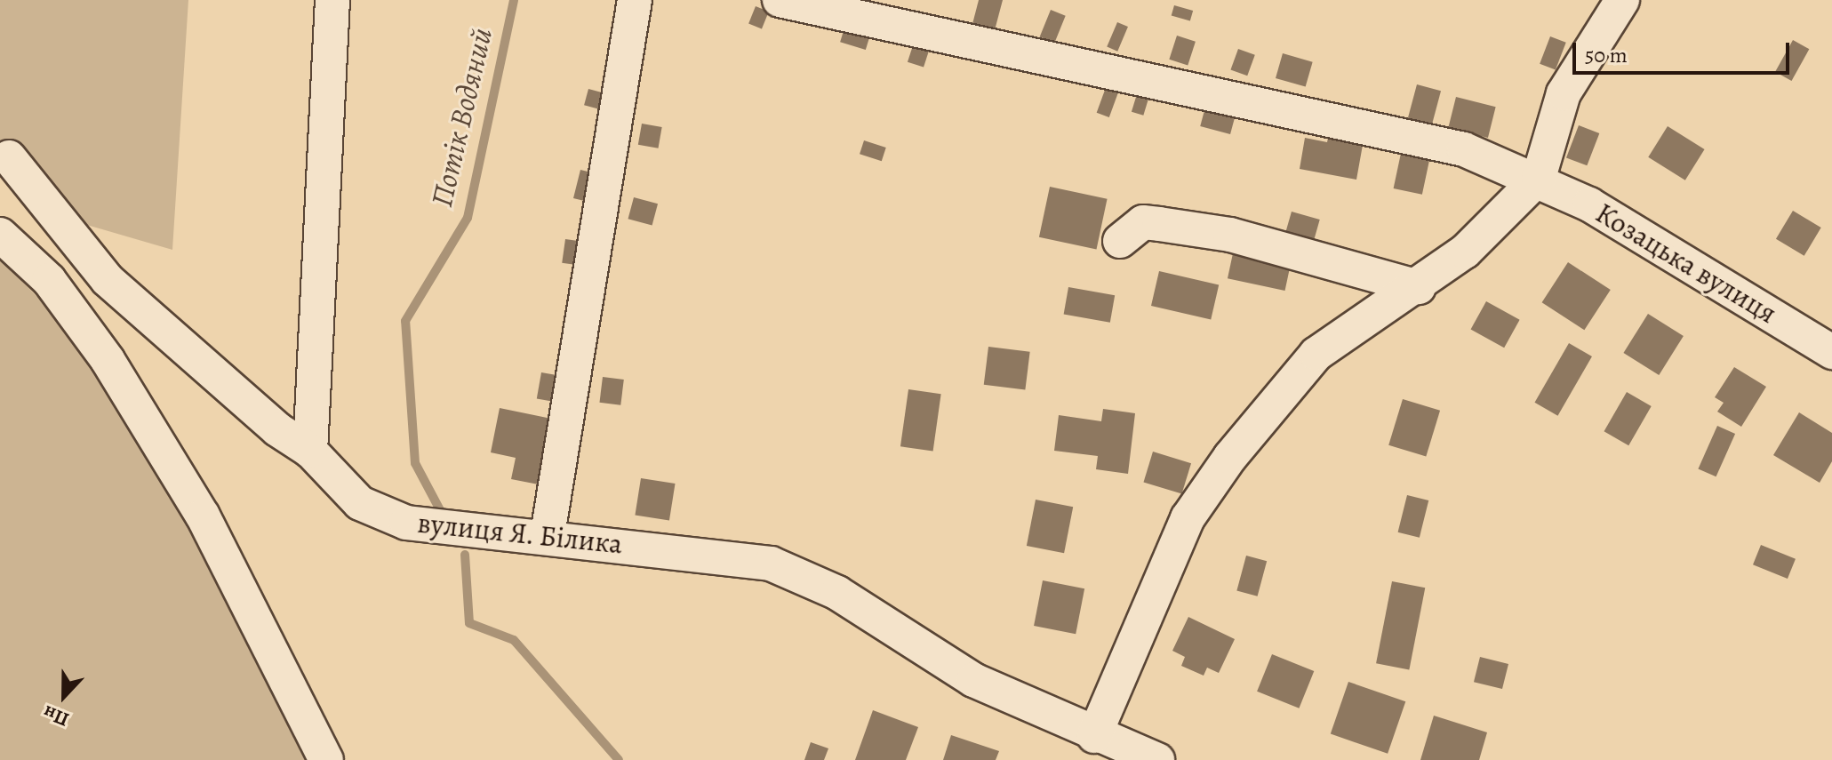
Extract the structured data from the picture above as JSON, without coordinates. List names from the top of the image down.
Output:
{
  "streets": {
    "street": ["Козацька вулиця", "вулиця Я. Білика"]
  },
  "water": ["Потік Водяний"],
  "scale_bar": "50 m",
  "north": "bottom"
}
